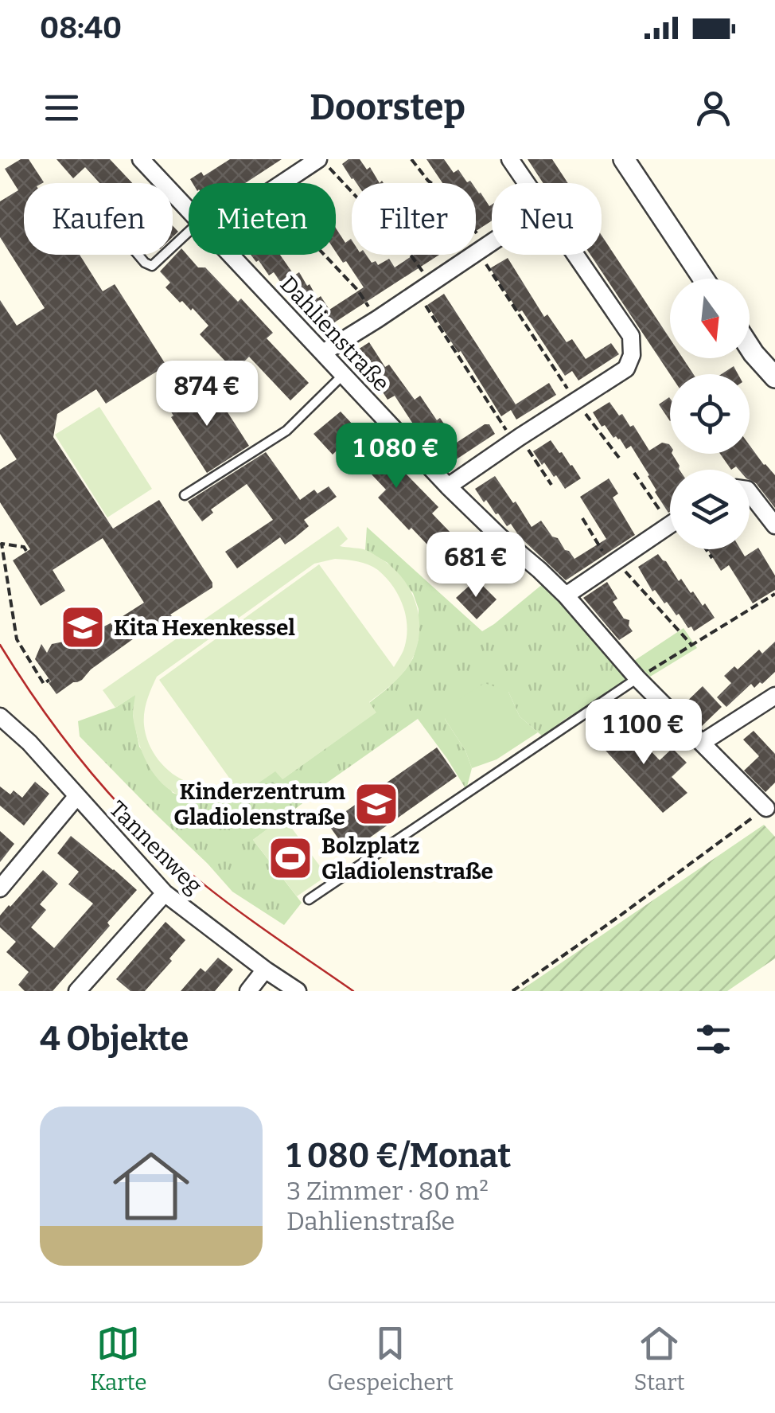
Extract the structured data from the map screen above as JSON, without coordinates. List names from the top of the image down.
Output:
{
  "streets": {
    "street": ["Dahlienstraße", "Tannenweg"]
  },
  "places": {
    "school or university": ["Kita Hexenkessel", "Kinderzentrum Gladiolenstraße"],
    "sports": ["Bolzplatz Gladiolenstraße"]
  },
  "north": "bottom",
  "page": {
    "status": "08:40",
    "header": "Doorstep",
    "chip": [
      "Kaufen",
      "Mieten",
      "Filter",
      "Neu"
    ],
    "price": [
      "874 €",
      "1 080 €",
      "681 €",
      "1 100 €"
    ],
    "heading": "4 Objekte",
    "list": [
      {
        "name": "1 080 €/Monat",
        "note": "3 Zimmer · 80 m² · Dahlienstraße"
      }
    ],
    "tabs": ["Karte", "Gespeichert", "Start"]
  }
}
